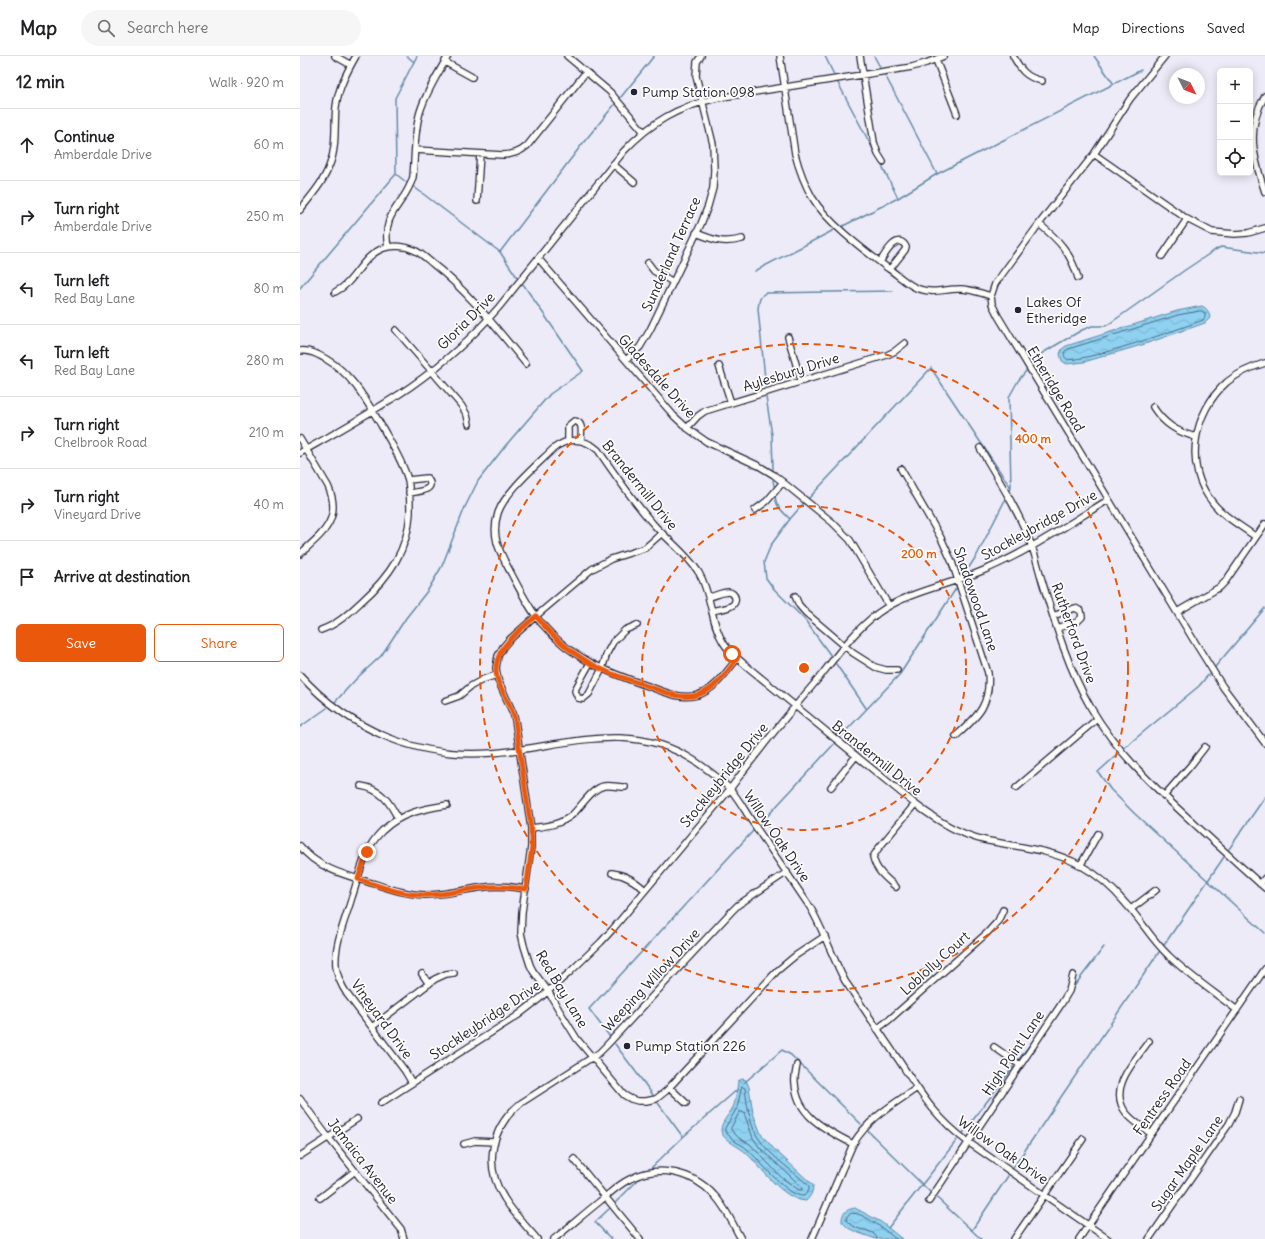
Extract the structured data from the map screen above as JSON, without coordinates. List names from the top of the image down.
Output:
{
  "streets": {
    "street": [
      "Sunderland Terrace",
      "Gloria Drive",
      "Aylesbury Drive",
      "Gladesdale Drive",
      "Etheridge Road",
      "Brandermill Drive",
      "Stockleybridge Drive",
      "Shadowood Lane",
      "Rutherford Drive",
      "Willow Oak Drive",
      "Loblolly Court",
      "Weeping Willow Drive",
      "Red Bay Lane",
      "Vineyard Drive",
      "High Point Lane",
      "Fentress Road",
      "Jamaica Avenue",
      "Sugar Maple Lane"
    ]
  },
  "crossings": [
    ["Sunderland Terrace", "Gloria Drive"],
    ["Sunderland Terrace", "Gladesdale Drive"],
    ["Gloria Drive", "Gladesdale Drive"],
    ["Aylesbury Drive", "Gladesdale Drive"],
    ["Gladesdale Drive", "Stockleybridge Drive"],
    ["Etheridge Road", "Stockleybridge Drive"],
    ["Brandermill Drive", "Stockleybridge Drive"],
    ["Brandermill Drive", "Fentress Road"],
    ["Stockleybridge Drive", "Shadowood Lane"],
    ["Stockleybridge Drive", "Rutherford Drive"],
    ["Stockleybridge Drive", "Willow Oak Drive"],
    ["Stockleybridge Drive", "Red Bay Lane"],
    ["Stockleybridge Drive", "Vineyard Drive"],
    ["Willow Oak Drive", "Loblolly Court"],
    ["Willow Oak Drive", "Weeping Willow Drive"],
    ["Willow Oak Drive", "Red Bay Lane"],
    ["Willow Oak Drive", "High Point Lane"],
    ["Willow Oak Drive", "Fentress Road"],
    ["Weeping Willow Drive", "Red Bay Lane"]
  ],
  "places": ["Pump Station 098", "Lakes Of Etheridge", "Pump Station 226"],
  "north": "bottom right",
  "page": {
    "header": "Map",
    "search": "Search here",
    "nav": ["Map", "Directions", "Saved"],
    "heading": ["12 min", "Walk · 920 m"],
    "map_buttons": ["+", "−"],
    "list": [
      ["Continue", "Amberdale Drive", "60 m"],
      ["Turn right", "Amberdale Drive", "250 m"],
      ["Turn left", "Red Bay Lane", "80 m"],
      ["Turn left", "Red Bay Lane", "280 m"],
      ["Turn right", "Chelbrook Road", "210 m"],
      ["Turn right", "Vineyard Drive", "40 m"],
      "Arrive at destination"
    ],
    "buttons": ["Save", "Share"]
  },
  "rings": ["400 m", "200 m"]
}
